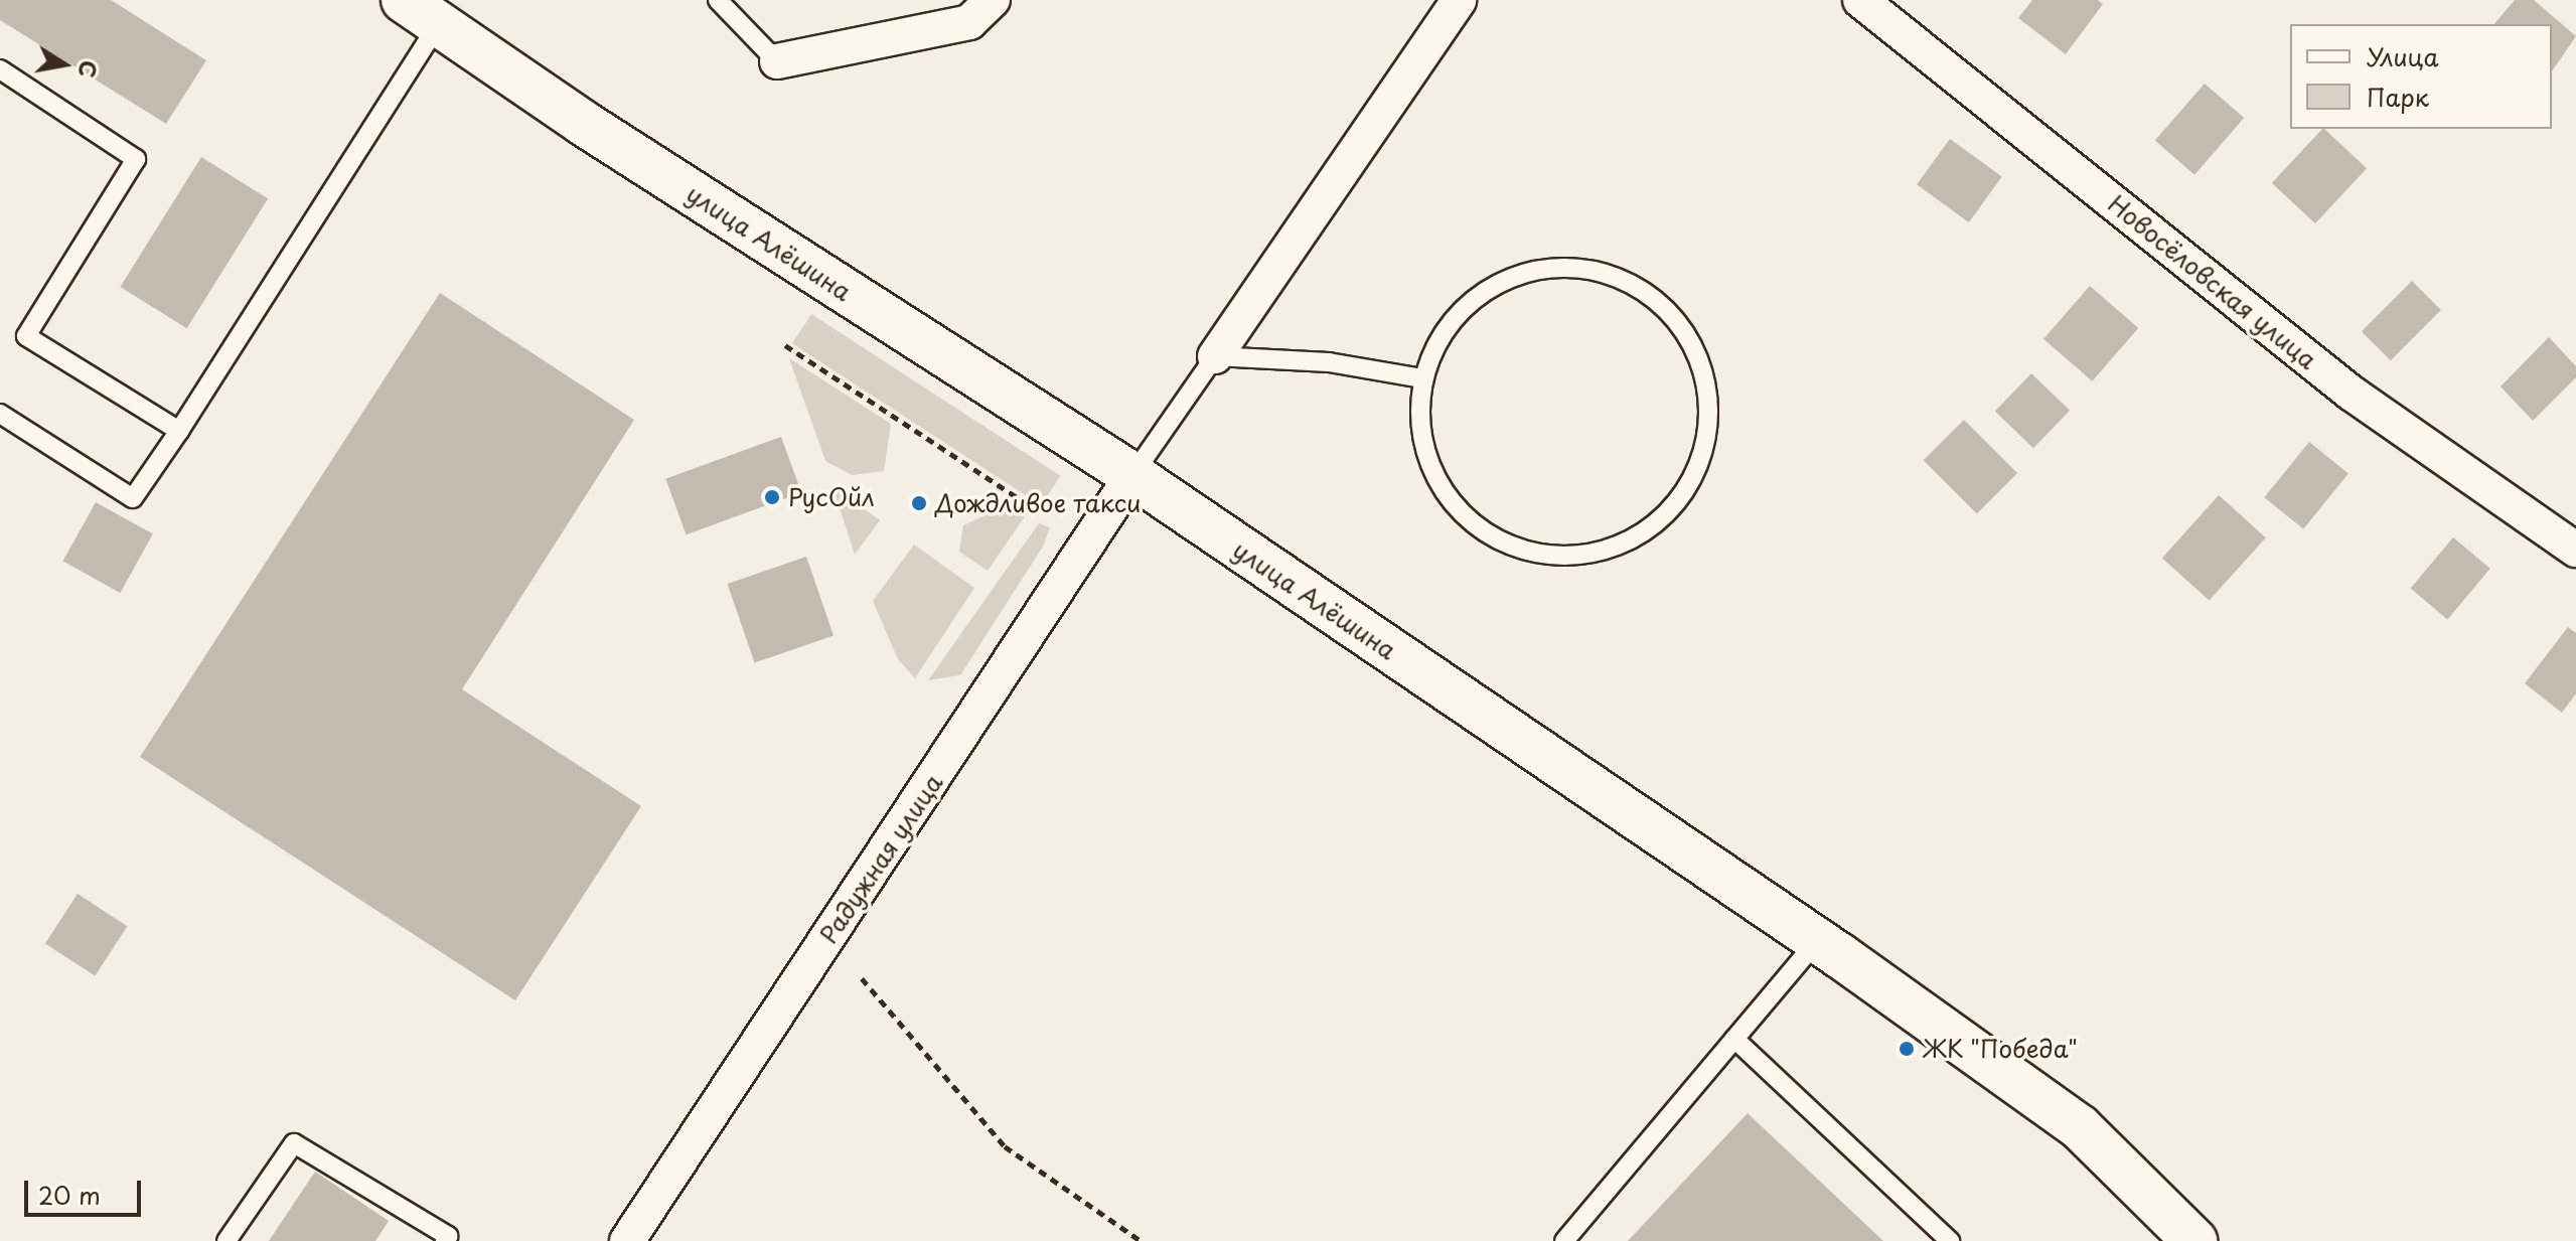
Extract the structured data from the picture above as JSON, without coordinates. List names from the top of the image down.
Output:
{
  "streets": {
    "street": ["улица Алёшина", "Новосёловская улица", "Радужная улица"]
  },
  "crossings": [
    ["улица Алёшина", "Радужная улица"]
  ],
  "places": ["РусОйл", "Дождливое такси", "ЖК \"Победа\""],
  "legend": ["Улица", "Парк"],
  "scale_bar": "20 m",
  "north": "right"
}
